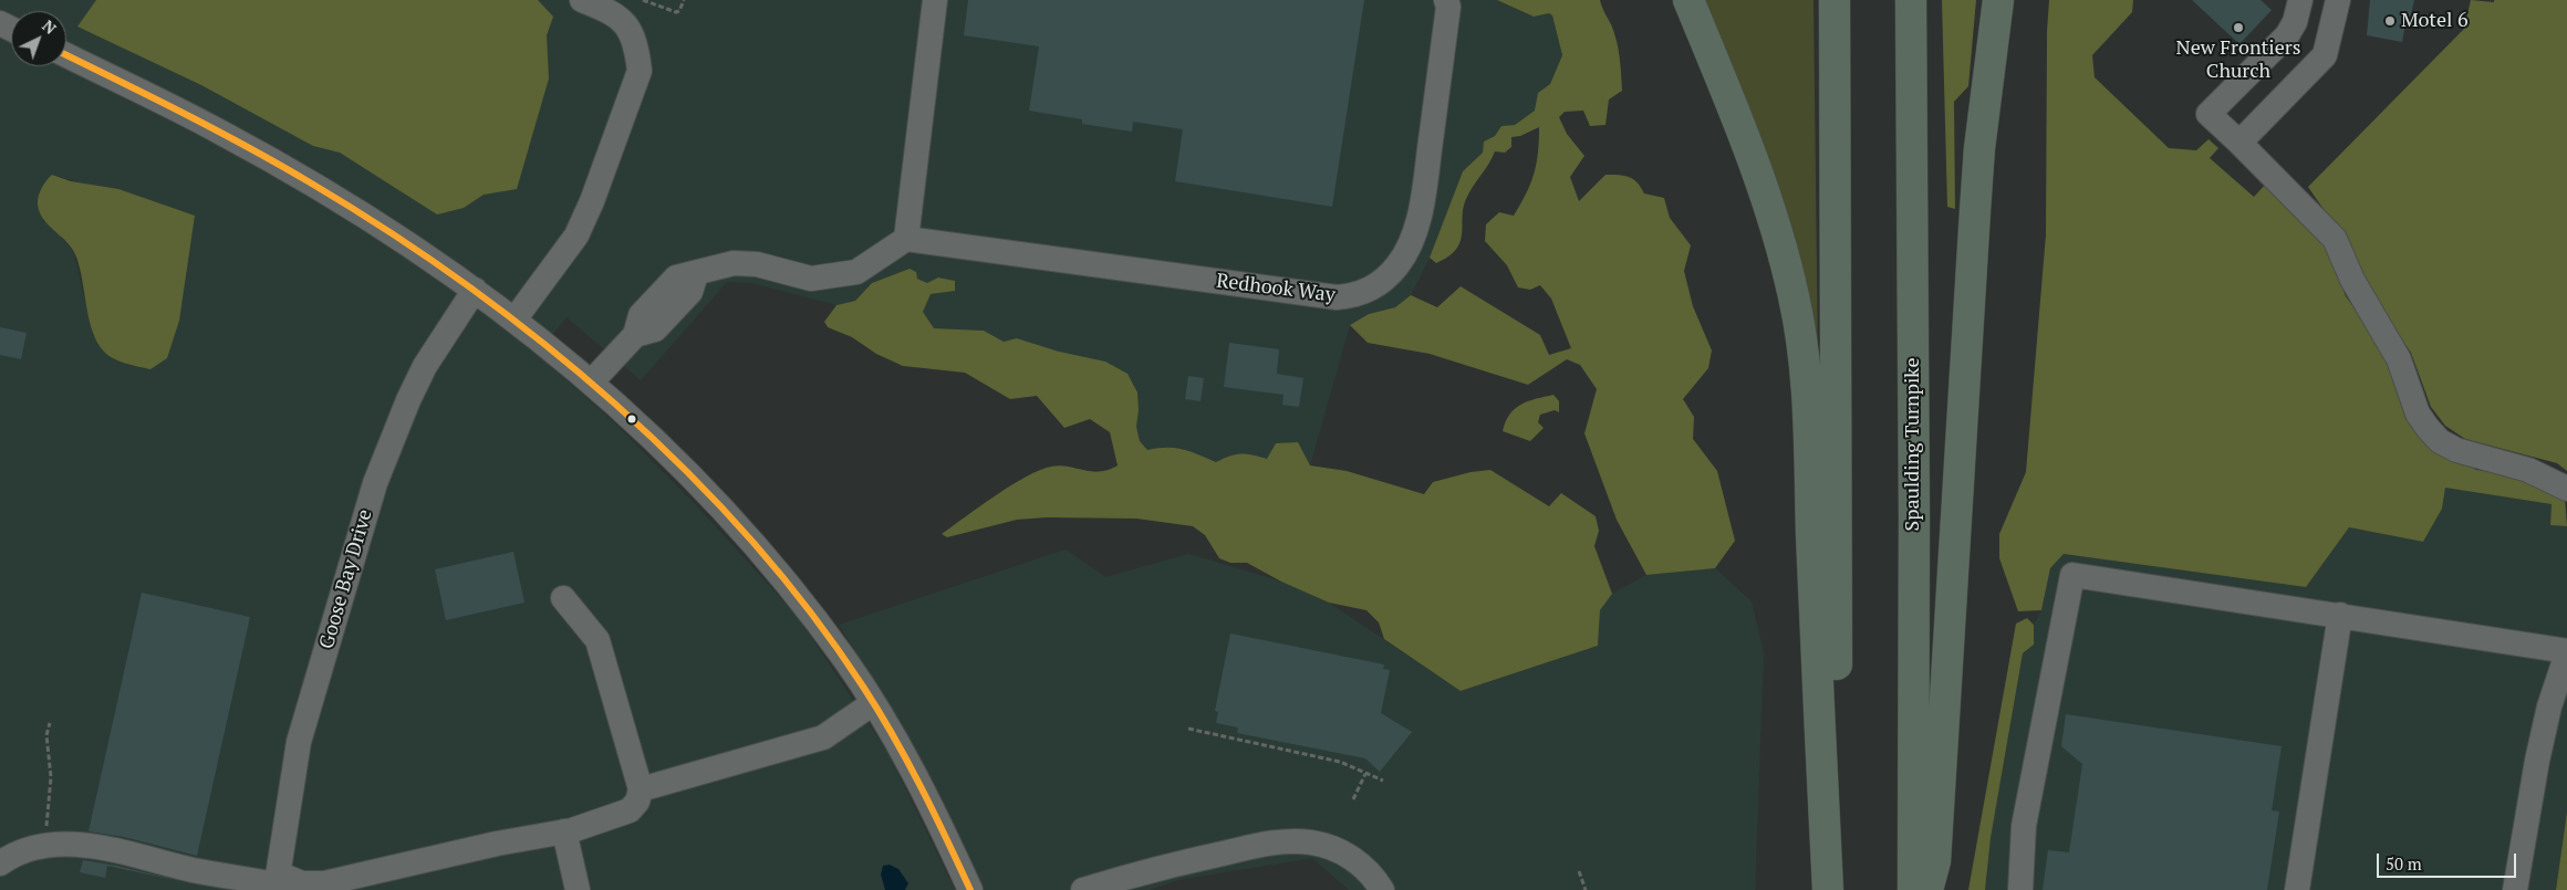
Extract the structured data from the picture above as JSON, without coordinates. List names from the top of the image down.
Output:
{
  "streets": {
    "highway": ["Spaulding Turnpike"],
    "street": ["Redhook Way", "Goose Bay Drive"]
  },
  "places": ["Motel 6", "New Frontiers Church"],
  "scale_bar": "50 m",
  "north": "top right"
}
